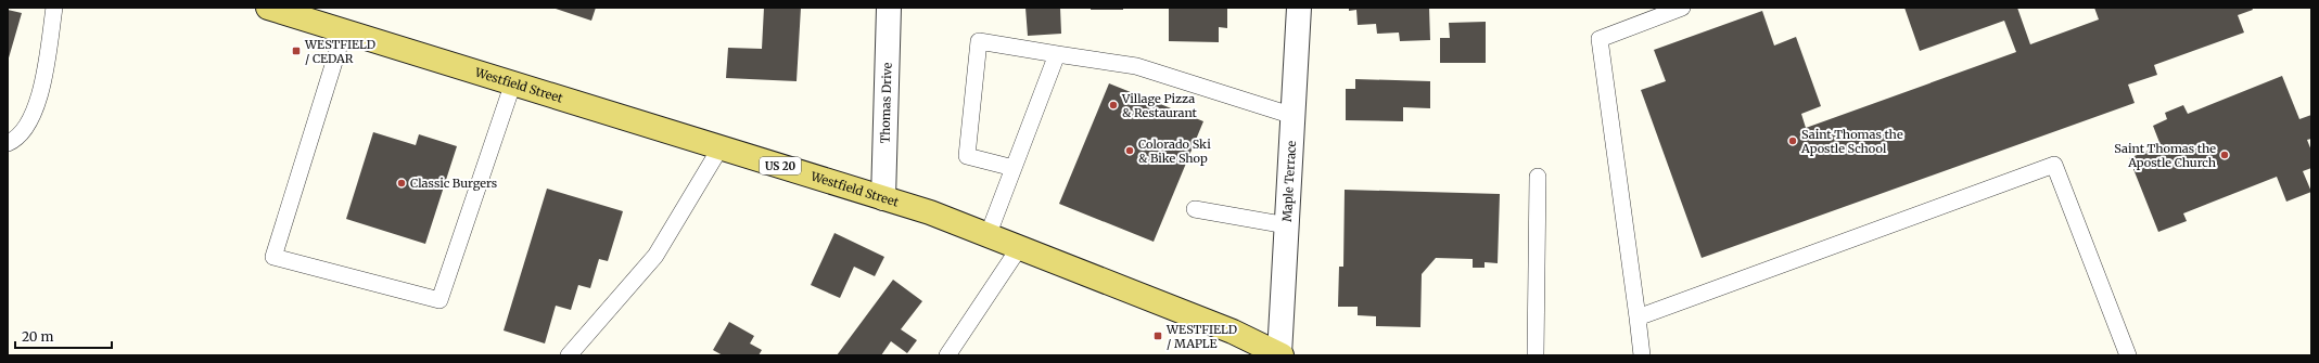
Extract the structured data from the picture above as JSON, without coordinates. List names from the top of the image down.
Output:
{
  "streets": {
    "main road": ["Westfield Street", "US 20"],
    "street": ["Thomas Drive", "Maple Terrace"]
  },
  "crossings": [
    ["Westfield Street", "Thomas Drive"],
    ["Westfield Street", "Maple Terrace"]
  ],
  "places": {
    "transit": ["WESTFIELD / CEDAR", "WESTFIELD / MAPLE"],
    "other": [
      "Village Pizza & Restaurant",
      "Saint Thomas the Apostle School",
      "Colorado Ski & Bike Shop",
      "Saint Thomas the Apostle Church",
      "Classic Burgers"
    ]
  },
  "scale_bar": "20 m"
}
